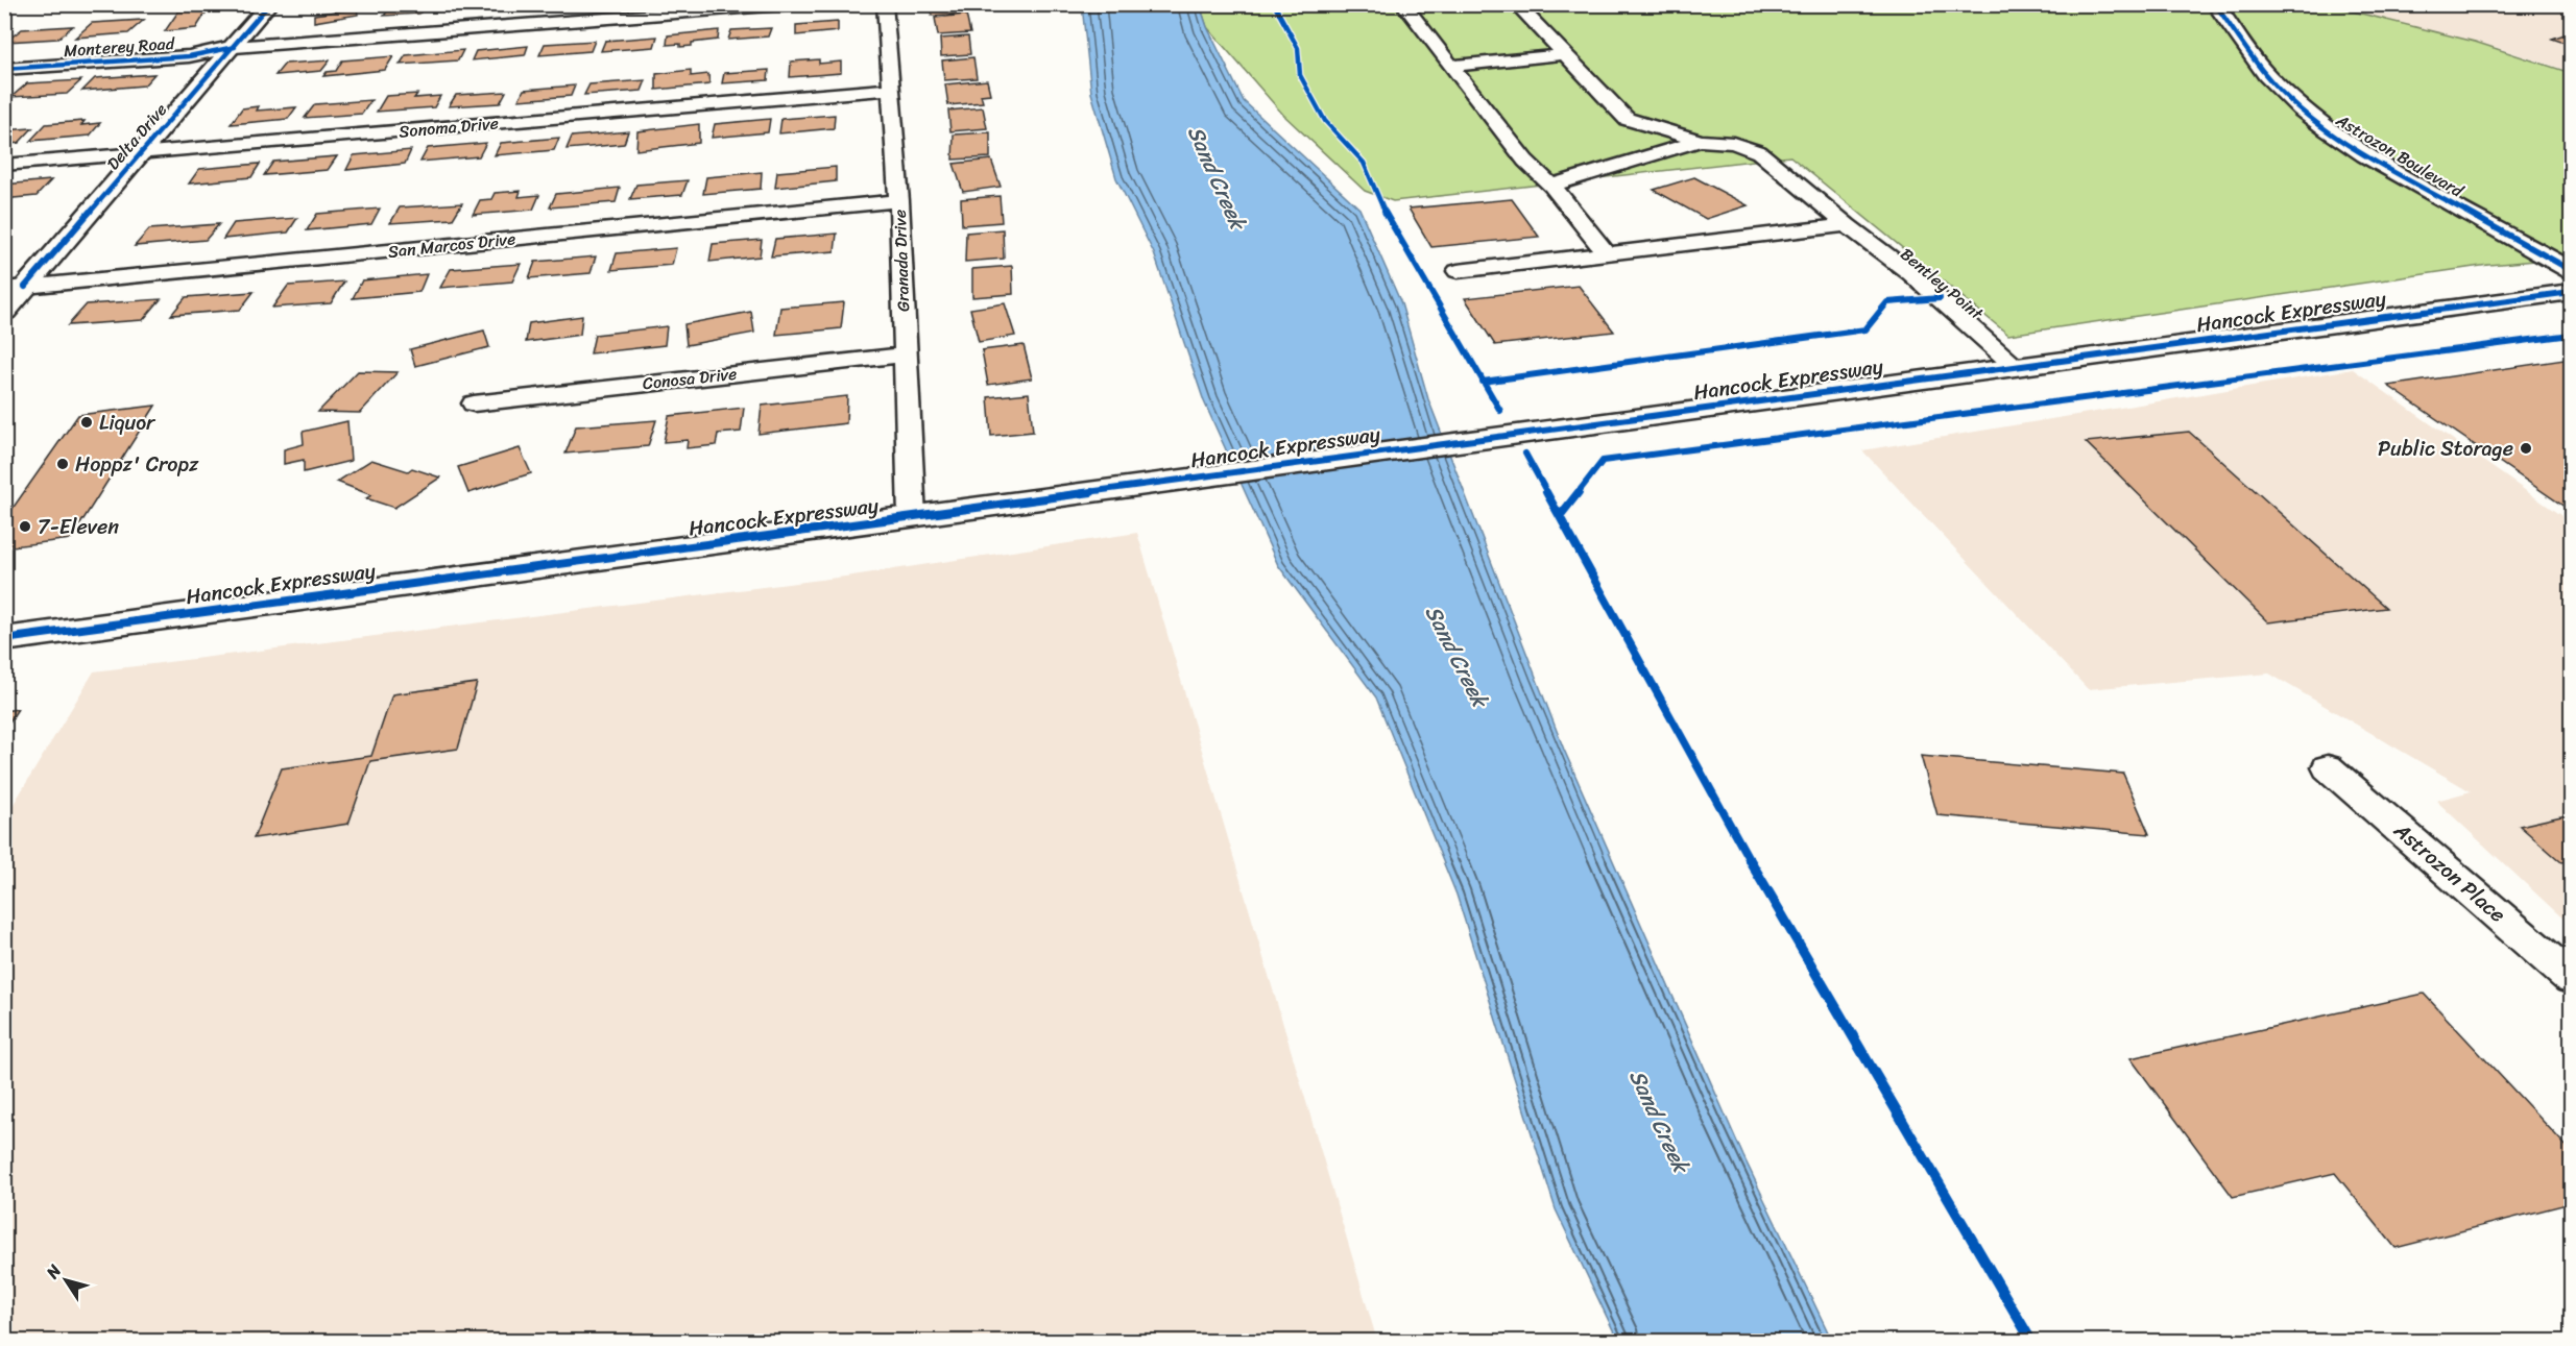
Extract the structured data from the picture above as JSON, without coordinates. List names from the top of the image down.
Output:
{
  "streets": {
    "main road": [
      "Monterey Road",
      "Delta Drive",
      "Astrozon Boulevard",
      "Hancock Expressway"
    ],
    "street": [
      "Sonoma Drive",
      "San Marcos Drive",
      "Granada Drive",
      "Bentley Point",
      "Conosa Drive",
      "Astrozon Place"
    ]
  },
  "crossings": [
    ["Monterey Road", "Delta Drive"],
    ["Sonoma Drive", "Delta Drive"],
    ["Sonoma Drive", "Granada Drive"],
    ["Delta Drive", "San Marcos Drive"],
    ["San Marcos Drive", "Granada Drive"],
    ["Granada Drive", "Hancock Expressway"],
    ["Granada Drive", "Conosa Drive"],
    ["Bentley Point", "Hancock Expressway"]
  ],
  "water": ["Sand Creek"],
  "places": [
    "Liquor",
    "Public Storage",
    "Hoppz' Cropz",
    "7-Eleven"
  ],
  "north": "top left"
}
